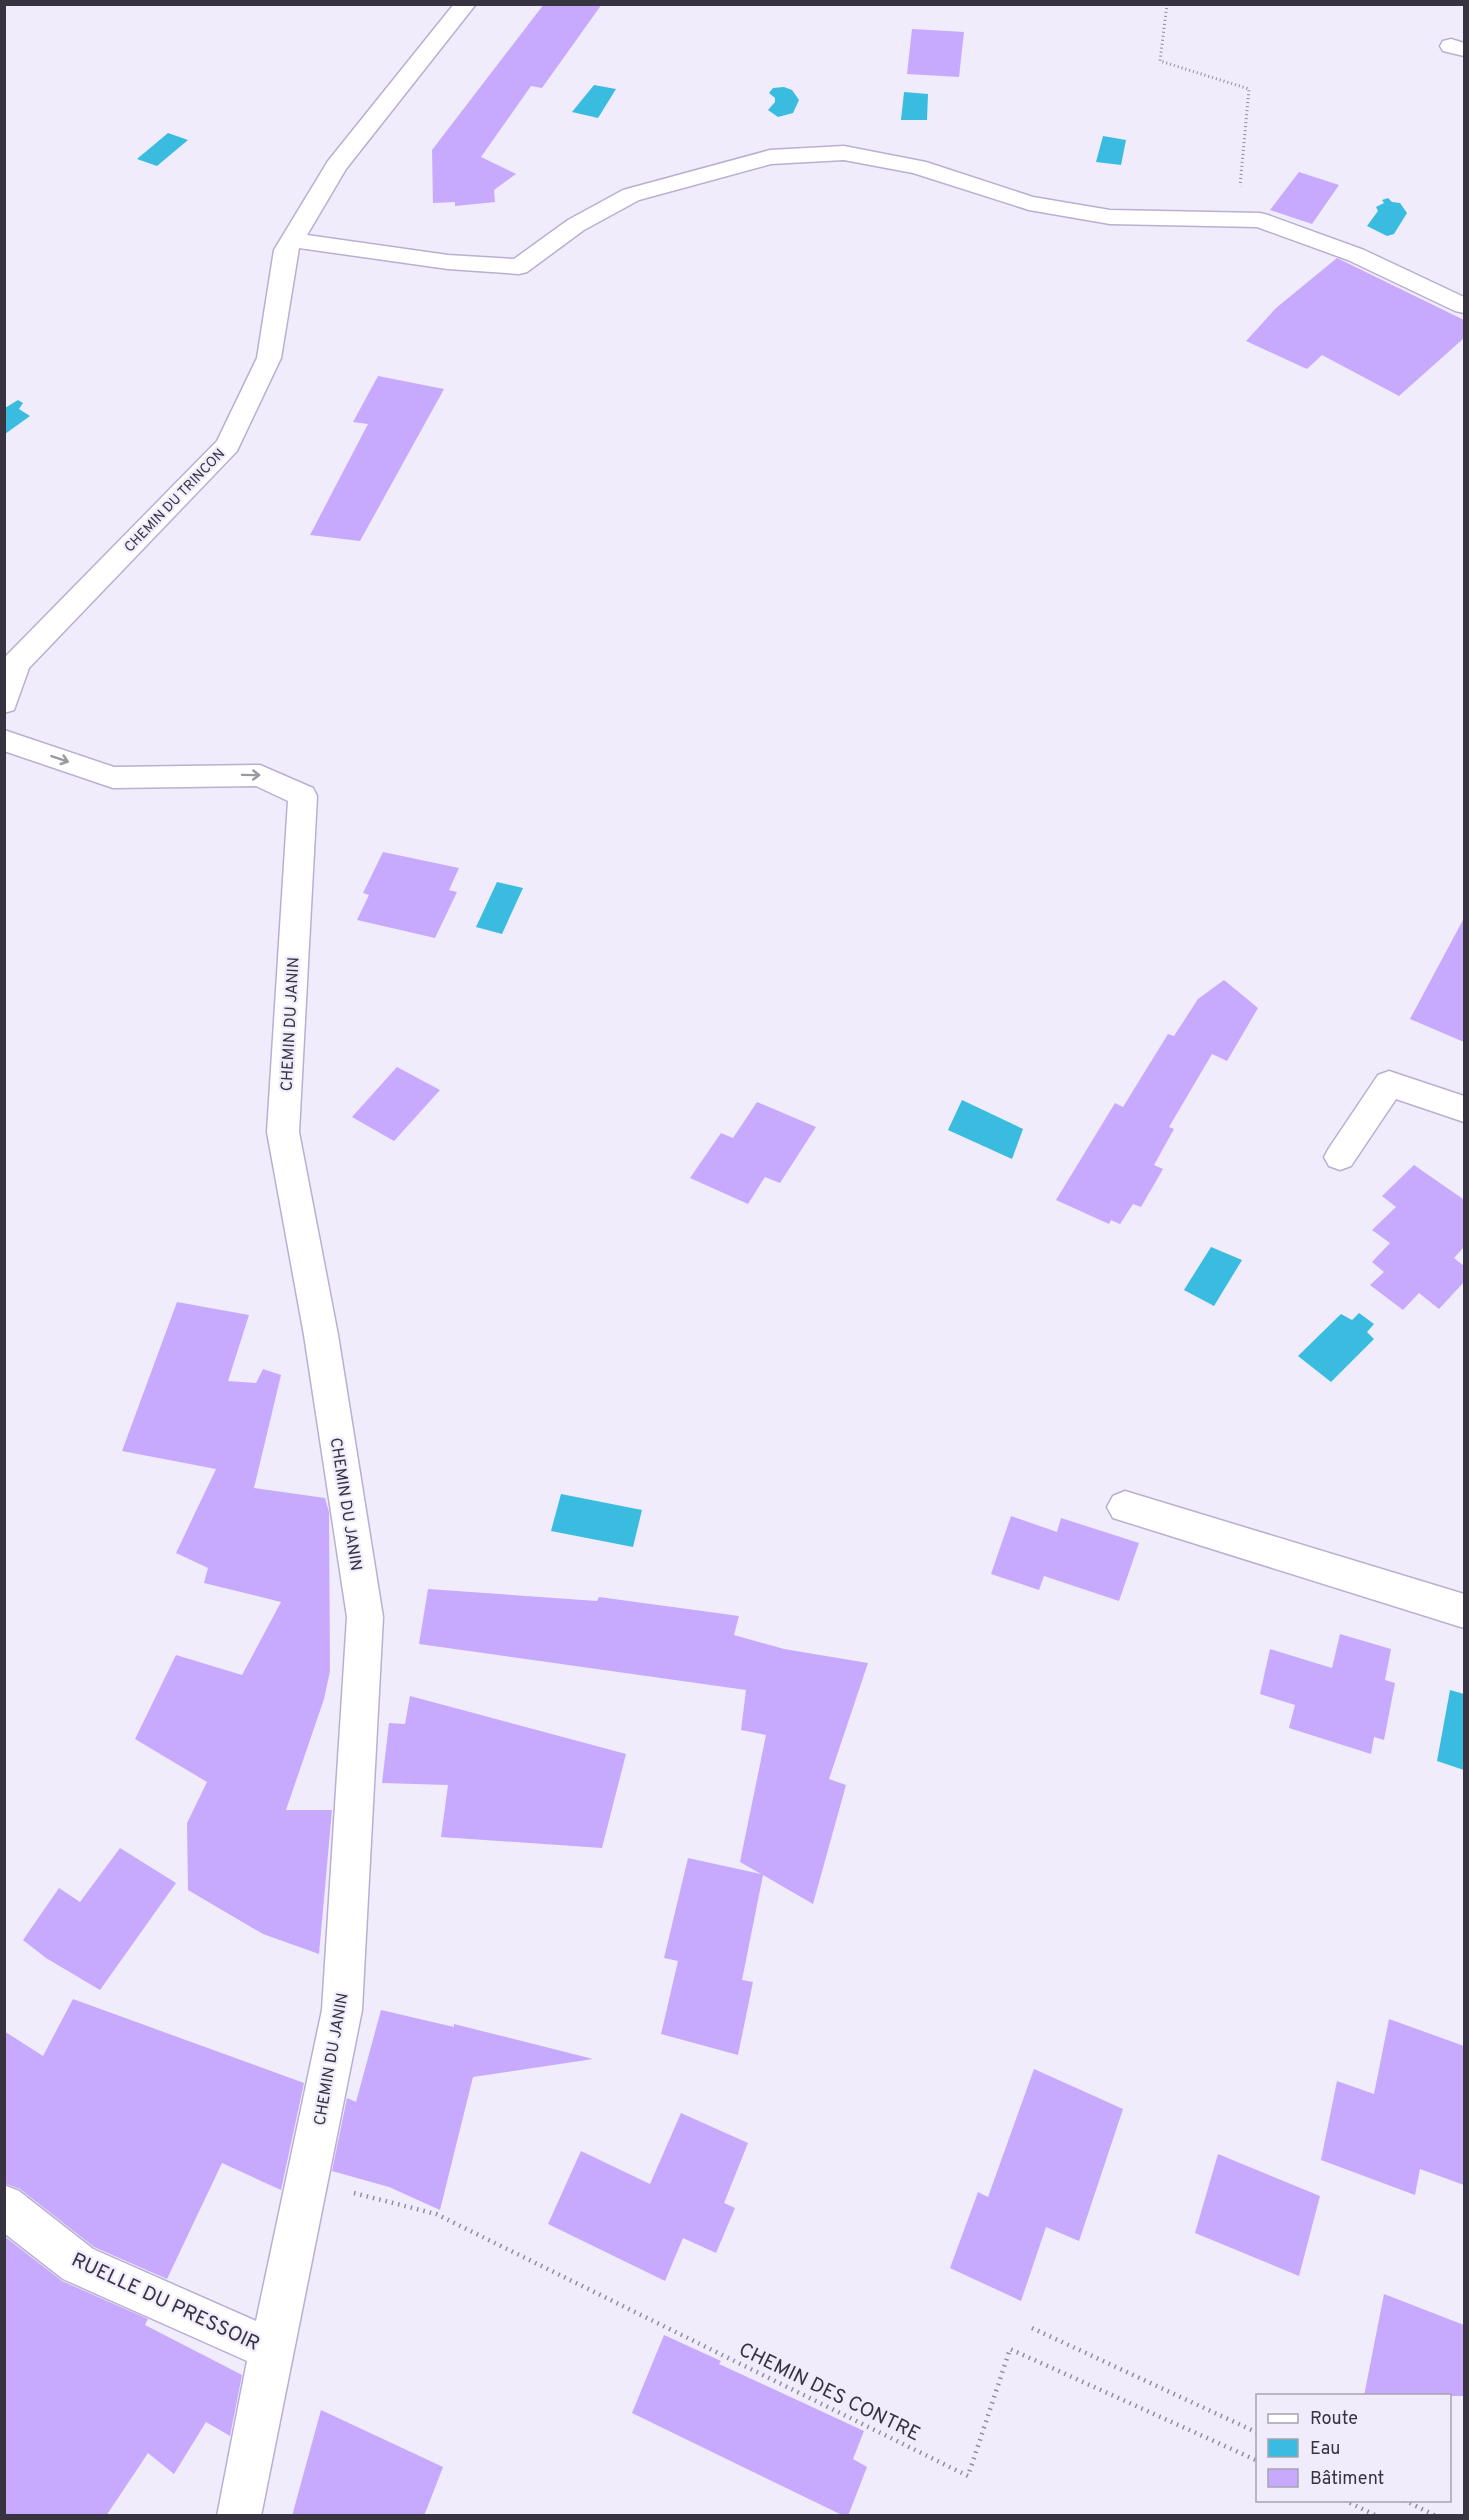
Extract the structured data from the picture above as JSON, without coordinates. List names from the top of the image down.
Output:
{
  "streets": {
    "street": ["CHEMIN DU TRINCON", "CHEMIN DU JANIN", "RUELLE DU PRESSOIR"],
    "path": ["CHEMIN DES CONTRE"]
  },
  "crossings": [
    ["CHEMIN DU JANIN", "RUELLE DU PRESSOIR"],
    ["CHEMIN DU JANIN", "CHEMIN DES CONTRE"]
  ],
  "one_way": ["CHEMIN DU JANIN"],
  "legend": ["Route", "Eau", "Bâtiment"]
}
